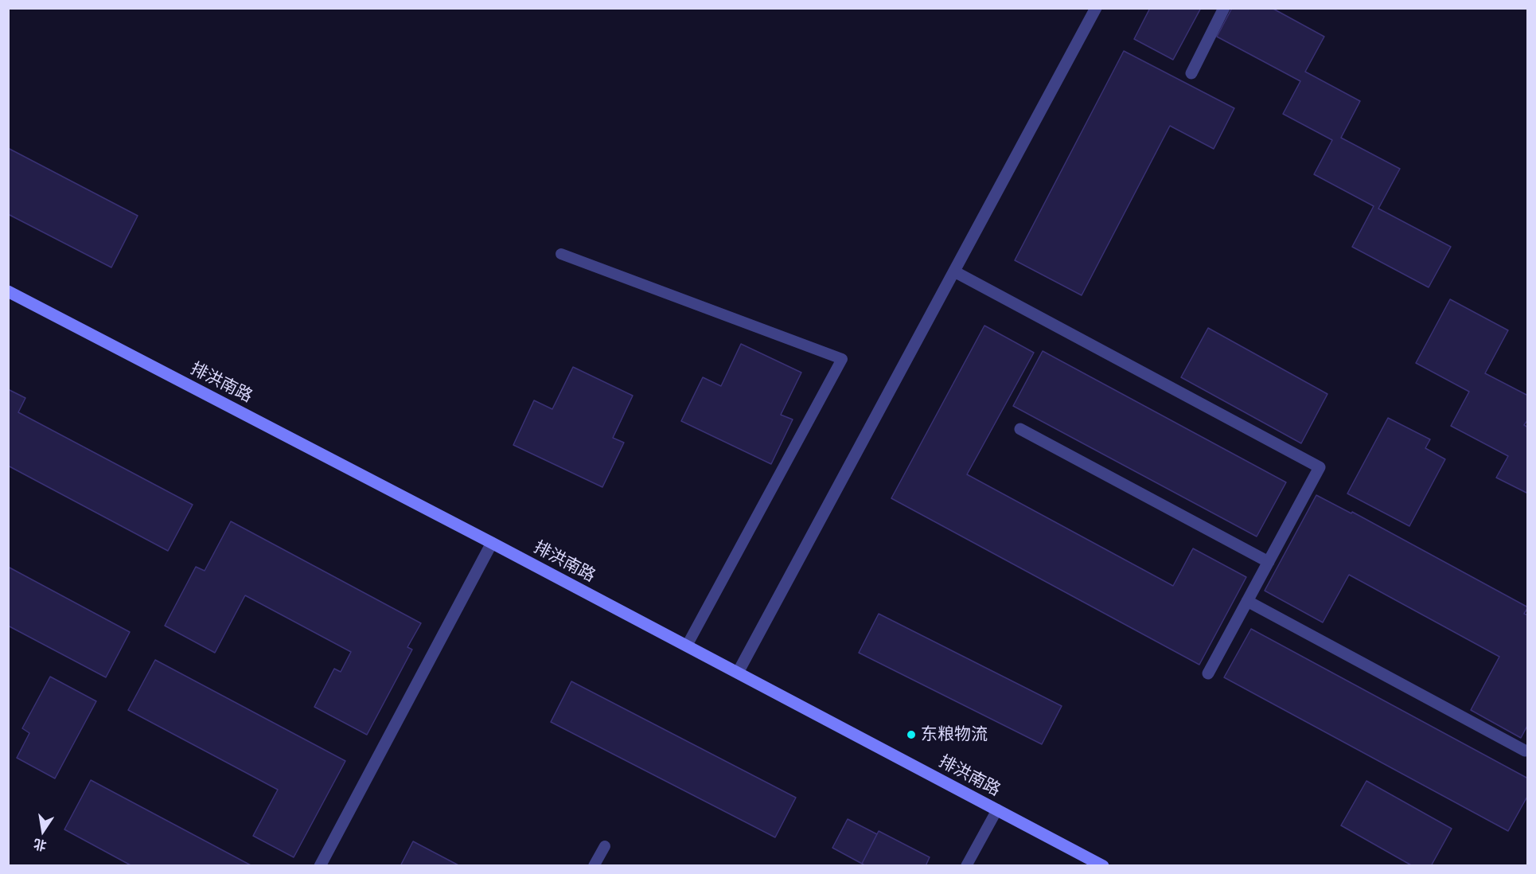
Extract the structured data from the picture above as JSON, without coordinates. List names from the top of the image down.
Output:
{
  "streets": {
    "street": ["排洪南路"]
  },
  "places": ["东粮物流"],
  "north": "bottom"
}
